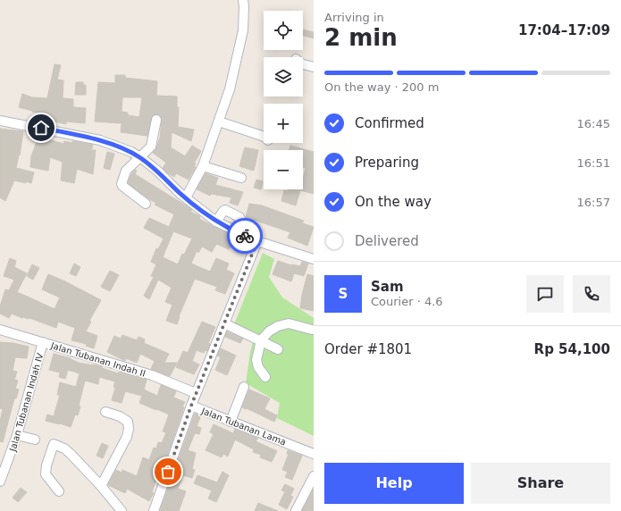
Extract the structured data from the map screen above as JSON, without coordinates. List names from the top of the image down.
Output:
{
  "streets": {
    "street": ["Jalan Tubanan Indah II", "Jalan Tubanan Indah IV", "Jalan Tubanan Lama"]
  },
  "crossings": [
    ["Jalan Tubanan Indah II", "Jalan Tubanan Indah IV"],
    ["Jalan Tubanan Indah II", "Jalan Tubanan Lama"]
  ],
  "page": {
    "heading": ["2 min", "Arriving in", "17:04–17:09"],
    "panel": [
      "Sam",
      "Courier · 4.6",
      "Order #1801",
      "Rp 54,100"
    ],
    "map_buttons": ["+", "−"],
    "bar": "On the way · 200 m",
    "list": [
      ["Confirmed", "16:45"],
      ["Preparing", "16:51"],
      ["On the way", "16:57"],
      "Delivered"
    ],
    "round": "S",
    "buttons": ["Help", "Share"]
  }
}
